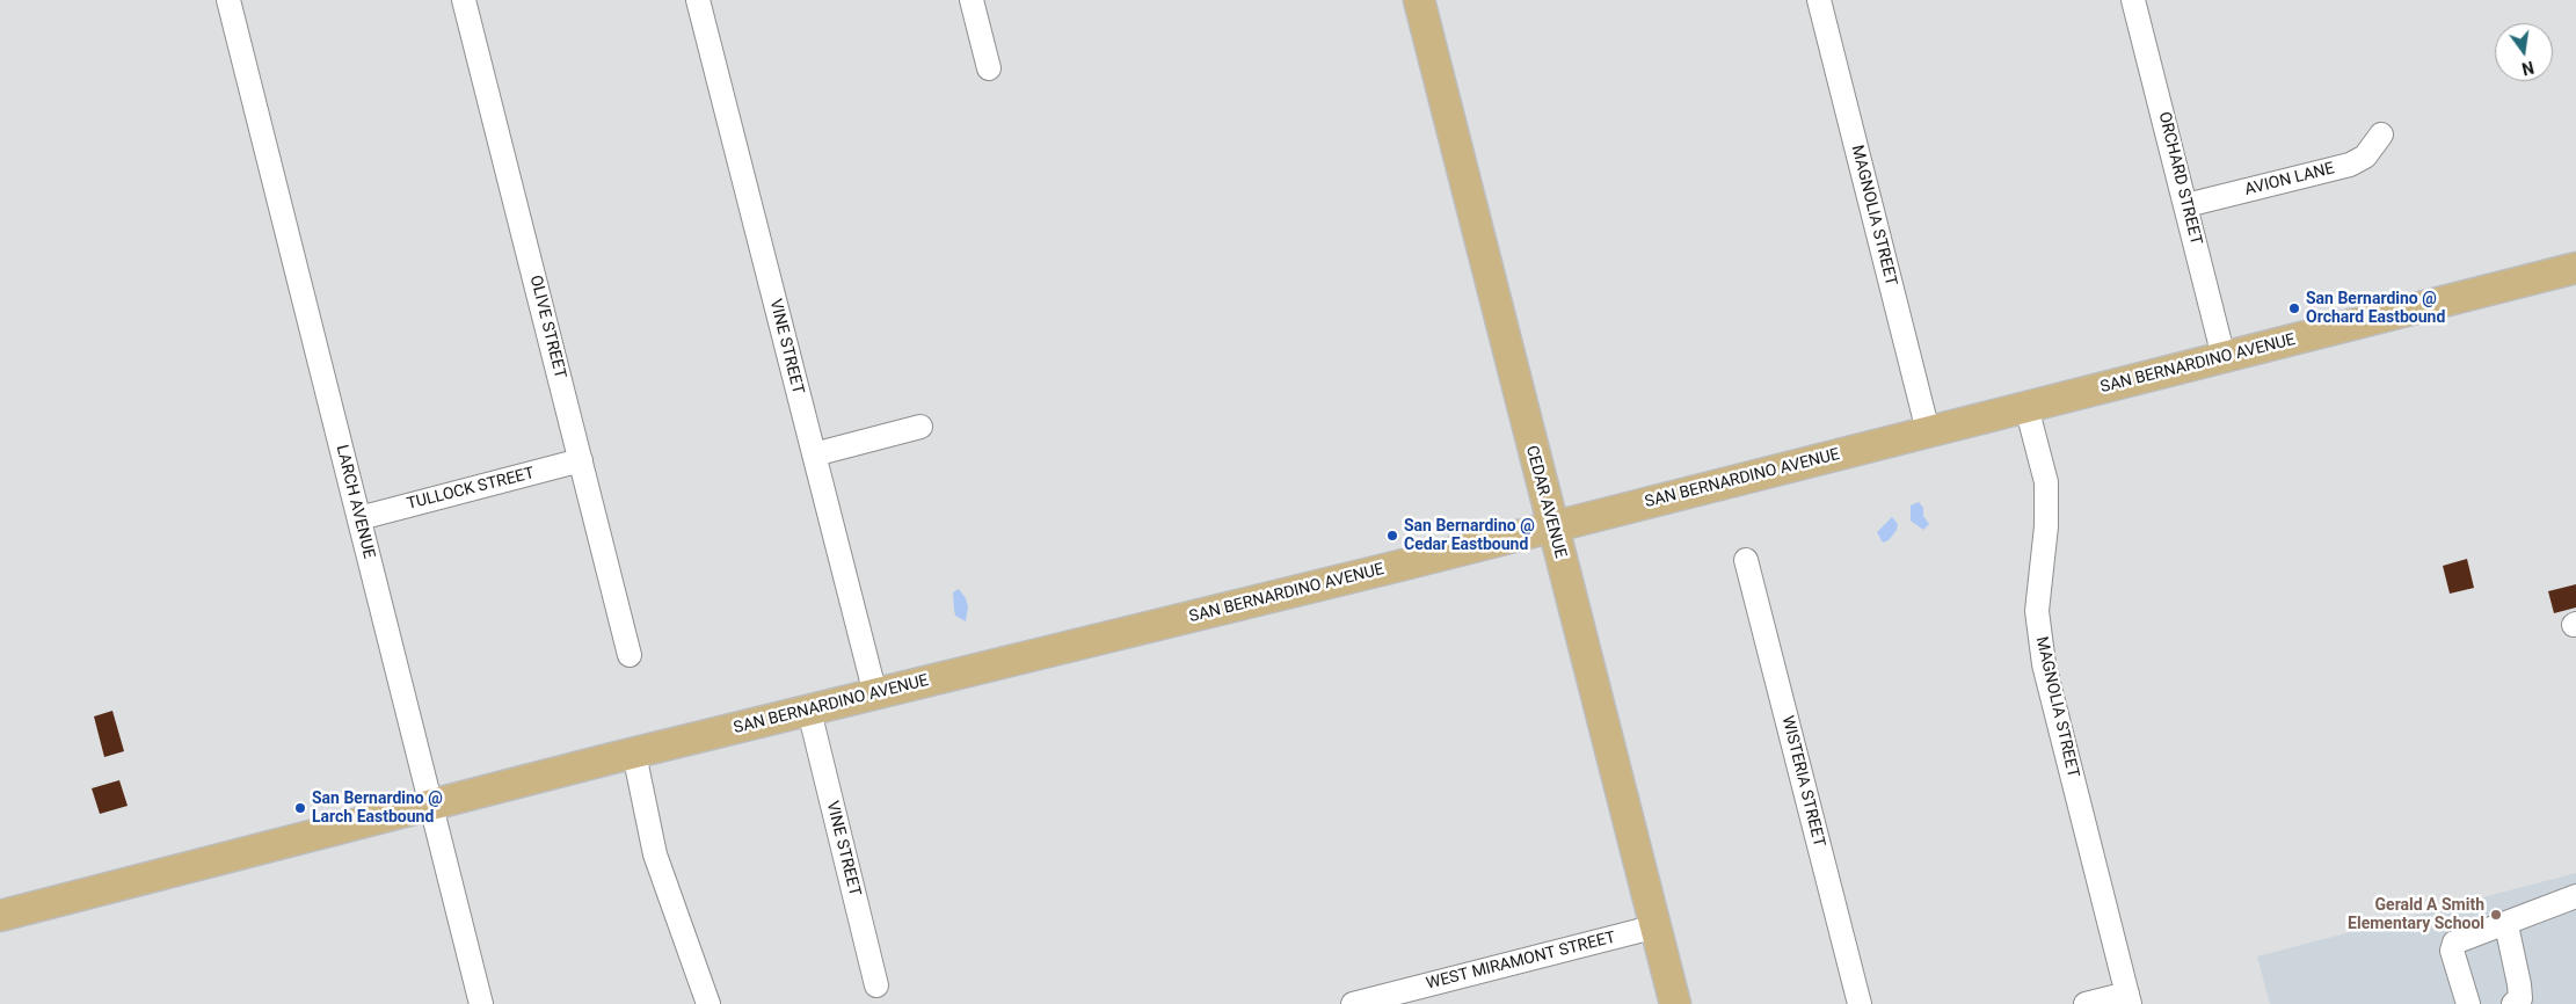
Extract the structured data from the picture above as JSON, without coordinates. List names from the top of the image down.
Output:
{
  "streets": {
    "main road": ["SAN BERNARDINO AVENUE", "CEDAR AVENUE"],
    "street": [
      "ORCHARD STREET",
      "AVION LANE",
      "MAGNOLIA STREET",
      "OLIVE STREET",
      "VINE STREET",
      "TULLOCK STREET",
      "LARCH AVENUE",
      "WISTERIA STREET",
      "WEST MIRAMONT STREET"
    ]
  },
  "crossings": [
    ["ORCHARD STREET", "AVION LANE"],
    ["ORCHARD STREET", "SAN BERNARDINO AVENUE"],
    ["MAGNOLIA STREET", "SAN BERNARDINO AVENUE"],
    ["OLIVE STREET", "TULLOCK STREET"],
    ["VINE STREET", "SAN BERNARDINO AVENUE"],
    ["SAN BERNARDINO AVENUE", "LARCH AVENUE"],
    ["SAN BERNARDINO AVENUE", "CEDAR AVENUE"],
    ["TULLOCK STREET", "LARCH AVENUE"],
    ["CEDAR AVENUE", "WEST MIRAMONT STREET"]
  ],
  "places": [
    "San Bernardino @ Orchard Eastbound",
    "San Bernardino @ Cedar Eastbound",
    "San Bernardino @ Larch Eastbound",
    "Gerald A Smith Elementary School"
  ],
  "north": "bottom"
}
